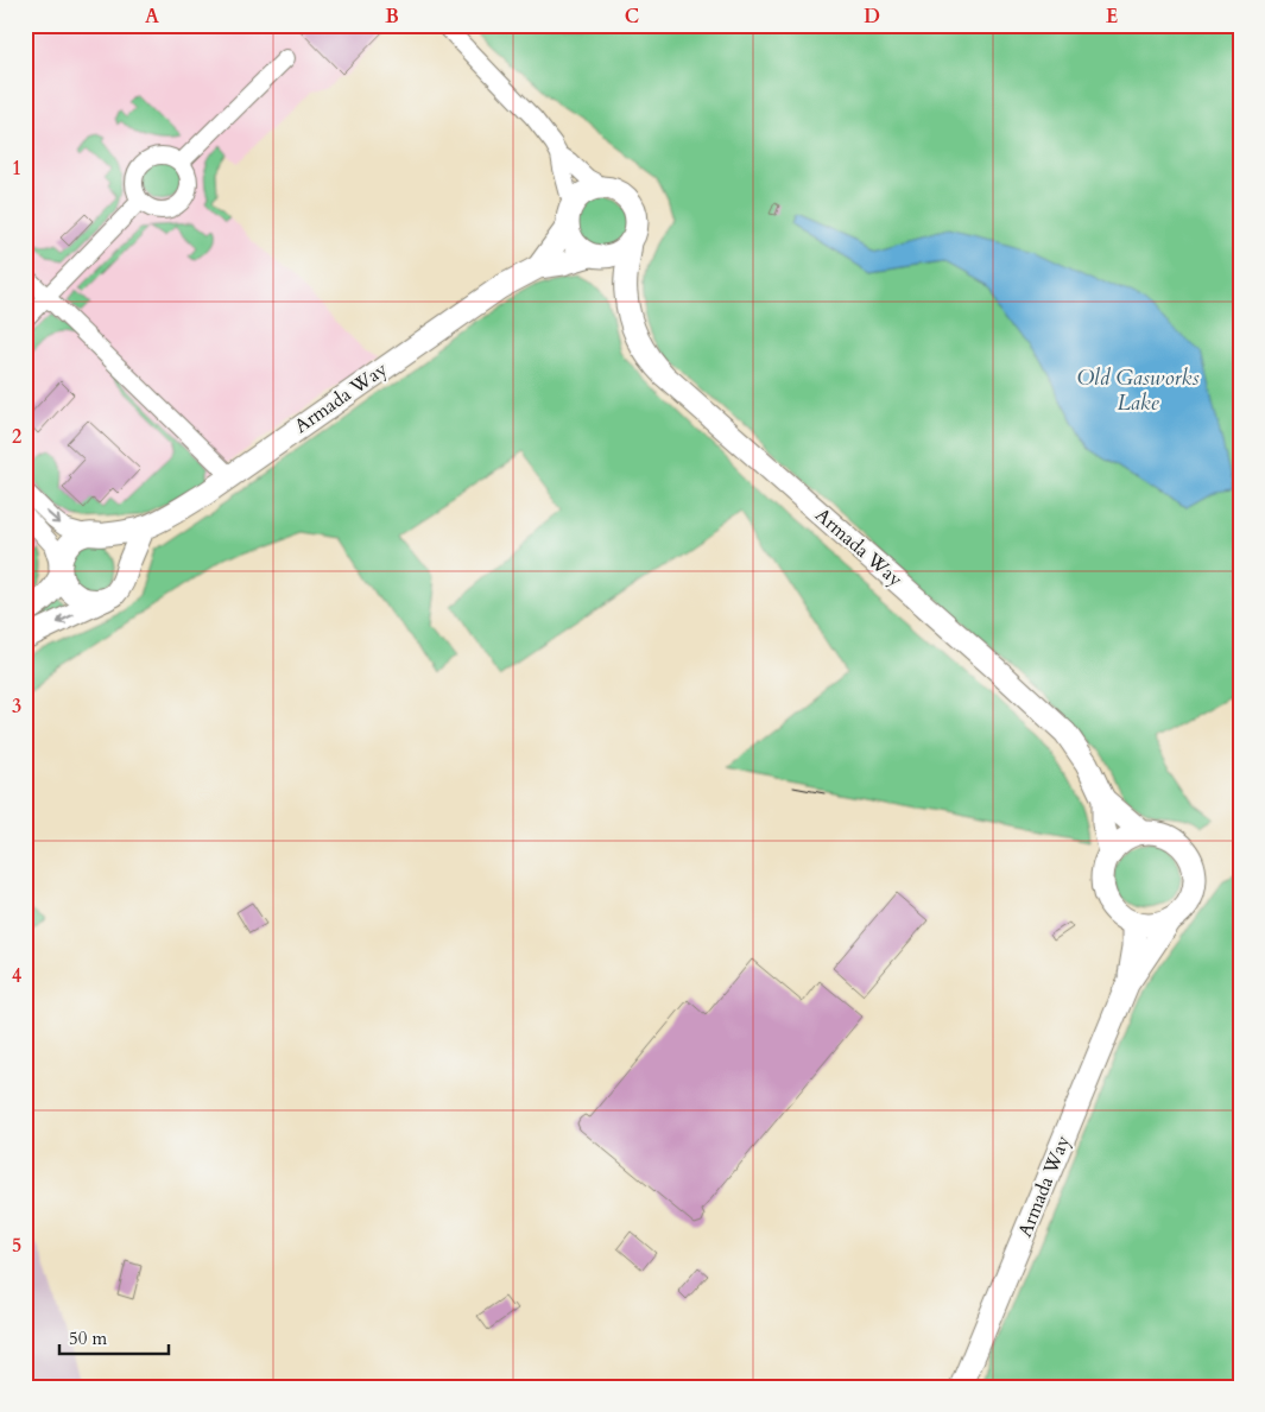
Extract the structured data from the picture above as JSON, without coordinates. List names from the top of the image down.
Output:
{
  "streets": {
    "street": ["Armada Way"]
  },
  "water": ["Old Gasworks Lake"],
  "scale_bar": "50 m",
  "grid": {
    "columns": [
      "A",
      "B",
      "C",
      "D",
      "E"
    ],
    "rows": [
      "1",
      "2",
      "3",
      "4",
      "5"
    ]
  }
}
